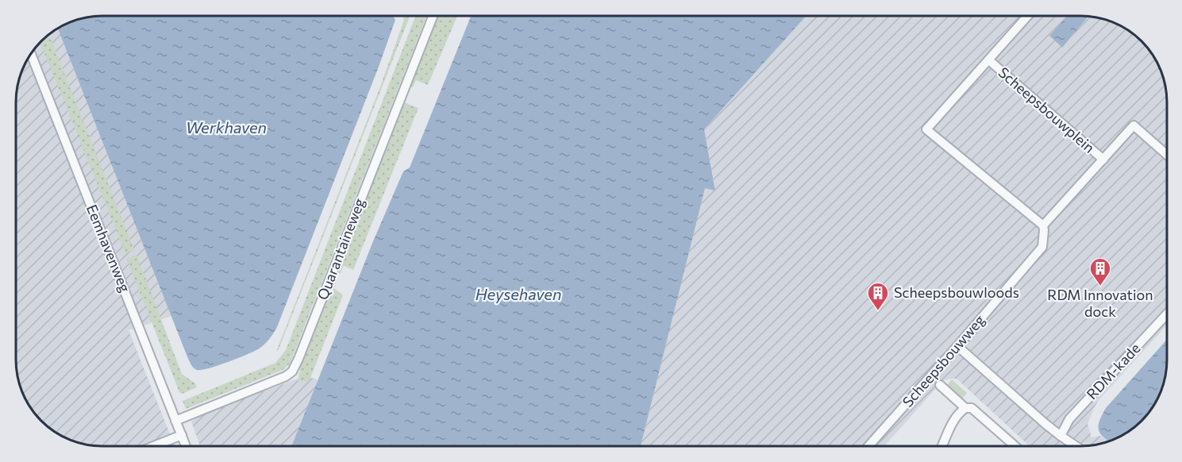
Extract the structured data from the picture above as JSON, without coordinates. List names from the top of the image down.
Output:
{
  "streets": {
    "street": [
      "Scheepsbouwplein",
      "Eemhavenweg",
      "Quarantaineweg",
      "Scheepsbouwweg",
      "RDM-kade"
    ]
  },
  "crossings": [
    ["Eemhavenweg", "Quarantaineweg"]
  ],
  "water": ["Werkhaven", "Heysehaven"],
  "places": {
    "building": ["RDM Innovation dock", "Scheepsbouwloods"]
  }
}
